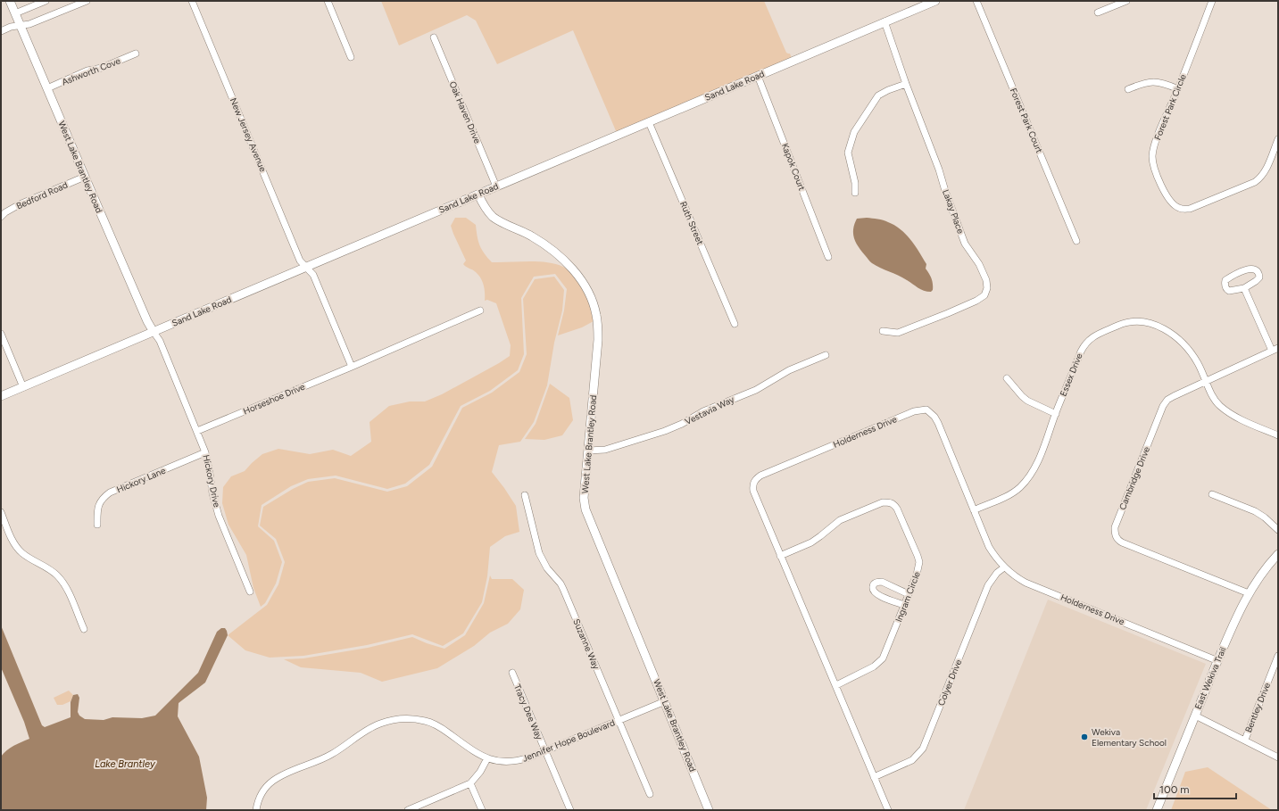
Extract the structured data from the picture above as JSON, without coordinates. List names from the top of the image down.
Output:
{
  "streets": {
    "street": [
      "Ashworth Cove",
      "Sand Lake Road",
      "Forest Park Circle",
      "Oak Haven Drive",
      "Forest Park Court",
      "New Jersey Avenue",
      "West Lake Brantley Road",
      "Kapok Court",
      "Bedford Road",
      "Lakay Place",
      "Ruth Street",
      "Essex Drive",
      "Horseshoe Drive",
      "Vestavia Way",
      "Holderness Drive",
      "Cambridge Drive",
      "Hickory Lane",
      "Hickory Drive",
      "Ingram Circle",
      "Suzanne Way",
      "East Wekiva Trail",
      "Colyer Drive",
      "Bentley Drive",
      "Tracy Dee Way",
      "Jennifer Hope Boulevard"
    ]
  },
  "crossings": [
    ["Ashworth Cove", "West Lake Brantley Road"],
    ["Sand Lake Road", "Oak Haven Drive"],
    ["Sand Lake Road", "New Jersey Avenue"],
    ["Sand Lake Road", "West Lake Brantley Road"],
    ["Sand Lake Road", "Kapok Court"],
    ["Sand Lake Road", "Lakay Place"],
    ["Sand Lake Road", "Ruth Street"],
    ["Sand Lake Road", "Hickory Drive"],
    ["West Lake Brantley Road", "Bedford Road"],
    ["West Lake Brantley Road", "Vestavia Way"],
    ["West Lake Brantley Road", "Hickory Drive"],
    ["West Lake Brantley Road", "Jennifer Hope Boulevard"],
    ["Essex Drive", "Holderness Drive"],
    ["Essex Drive", "Cambridge Drive"],
    ["Horseshoe Drive", "Hickory Drive"],
    ["Holderness Drive", "Ingram Circle"],
    ["Holderness Drive", "East Wekiva Trail"],
    ["Holderness Drive", "Colyer Drive"],
    ["Cambridge Drive", "East Wekiva Trail"],
    ["Hickory Lane", "Hickory Drive"],
    ["Suzanne Way", "Jennifer Hope Boulevard"],
    ["Tracy Dee Way", "Jennifer Hope Boulevard"]
  ],
  "water": ["Lake Brantley"],
  "places": ["Wekiva Elementary School"],
  "scale_bar": "100 m"
}
